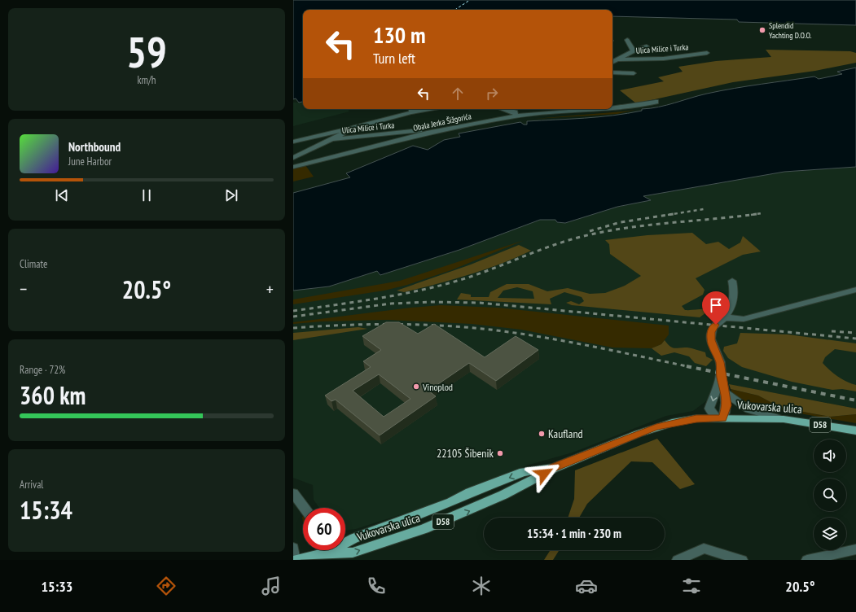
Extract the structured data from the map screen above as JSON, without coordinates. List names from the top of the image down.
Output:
{
  "streets": {
    "main road": ["Vukovarska ulica", "D58"],
    "street": ["Ulica Milice i Turka", "Obala Jerka Šižgorića"]
  },
  "crossings": [
    ["Ulica Milice i Turka", "Obala Jerka Šižgorića"],
    ["Vukovarska ulica", "D58"]
  ],
  "places": [
    "Splendid Yachting D.O.O.",
    "Vinoplod",
    "Kaufland",
    "22105 Šibenik"
  ],
  "page": {
    "tile": [
      ["59", "km/h"],
      "Climate",
      ["Range · 72%", "360 km"],
      ["Arrival", "15:34"]
    ],
    "turn": ["130 m", "Turn left"],
    "song": ["Northbound", "June Harbor"],
    "heat": ["−", "20.5°", "+"],
    "limit": "60",
    "trip": "15:34 · 1 min · 230 m",
    "tabs": ["15:33", "20.5°"]
  }
}
